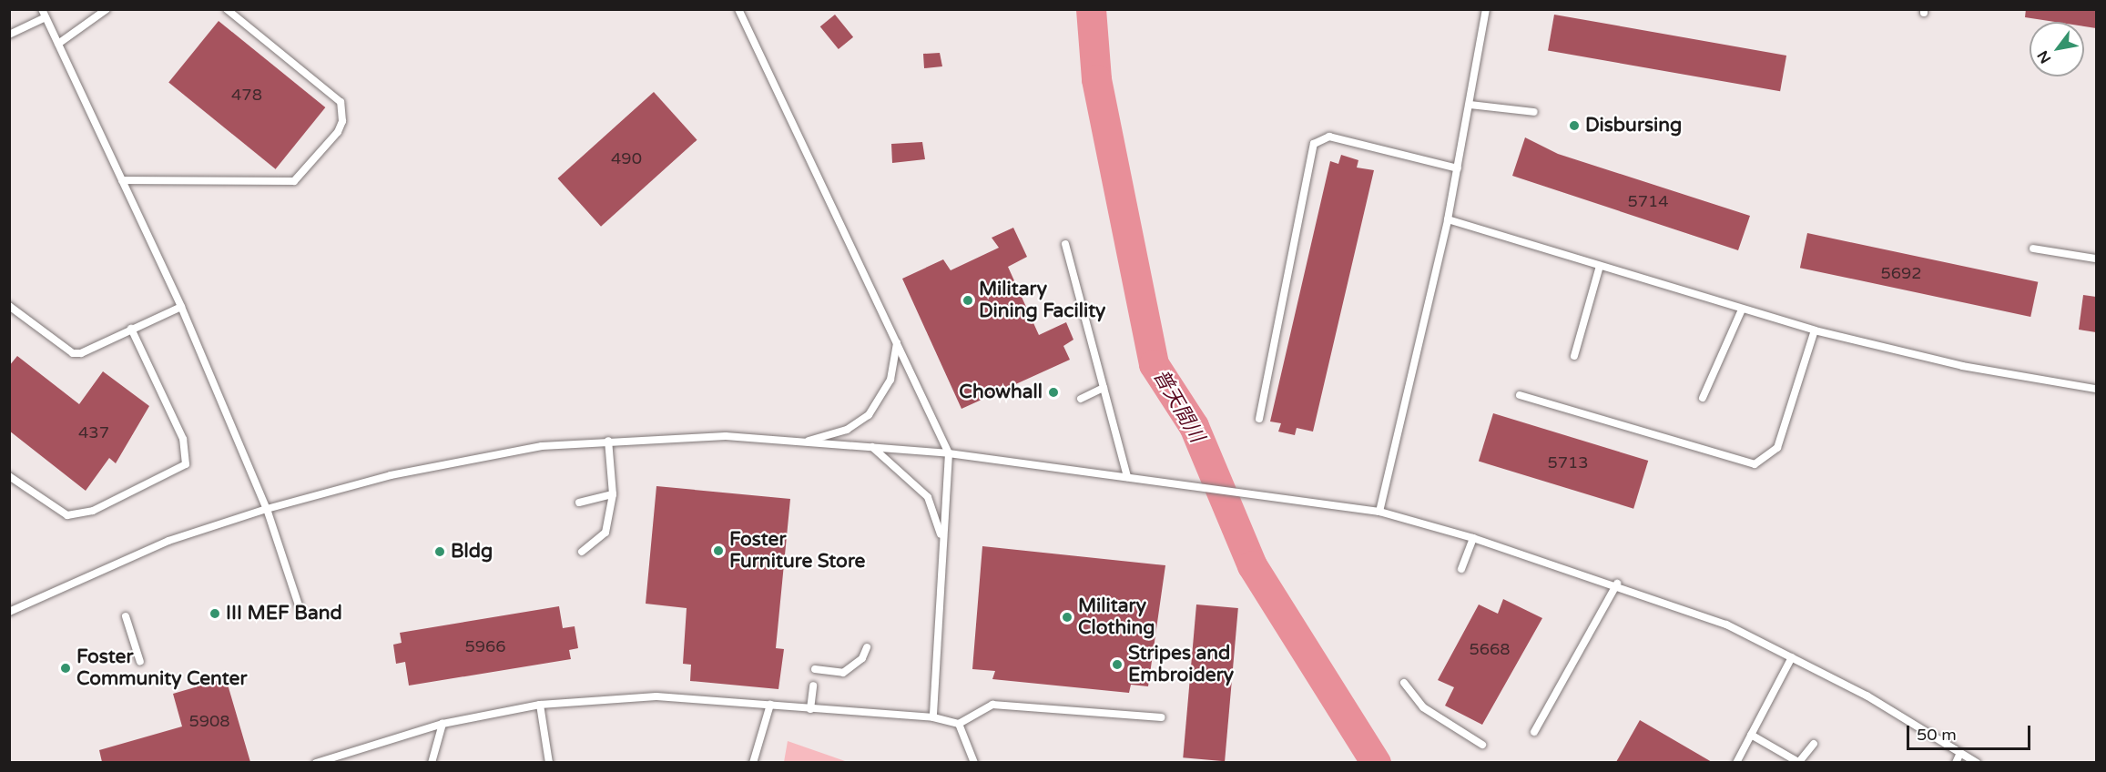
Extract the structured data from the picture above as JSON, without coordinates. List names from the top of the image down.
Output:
{
  "water": ["普天間川"],
  "places": [
    "Disbursing",
    "Military Dining Facility",
    "Chowhall",
    "Foster Furniture Store",
    "Bldg",
    "III MEF Band",
    "Military Clothing",
    "Stripes and Embroidery",
    "Foster Community Center"
  ],
  "house_numbers": [
    "478",
    "490",
    "5714",
    "5692",
    "437",
    "5713",
    "5966",
    "5668",
    "5908"
  ],
  "scale_bar": "50 m",
  "north": "bottom left"
}
